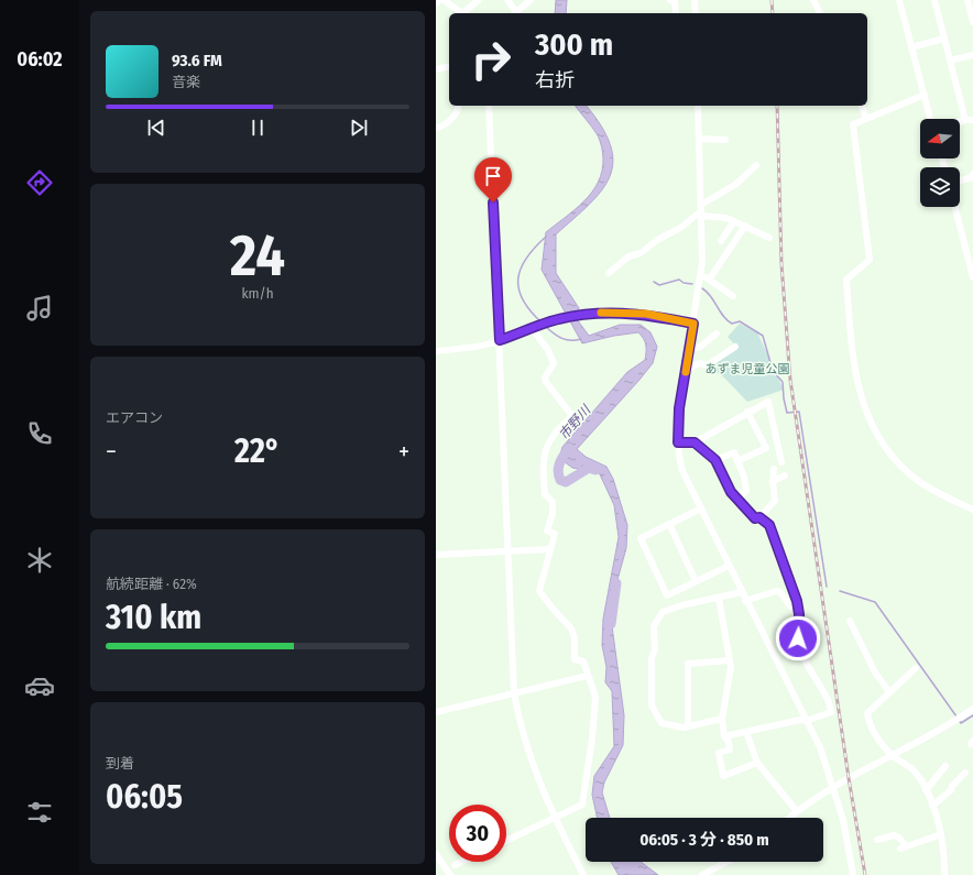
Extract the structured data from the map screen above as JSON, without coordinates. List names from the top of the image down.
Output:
{
  "water": ["市野川"],
  "parks": ["あずま児童公園"],
  "north": "left",
  "page": {
    "tabs": "06:02",
    "turn": ["300 m", "右折"],
    "song": ["93.6 FM", "音楽"],
    "tile": [
      ["24", "km/h"],
      "エアコン",
      ["航続距離 · 62%", "310 km"],
      ["到着", "06:05"]
    ],
    "heat": ["−", "22°", "+"],
    "limit": "30",
    "trip": "06:05 · 3 分 · 850 m"
  }
}
